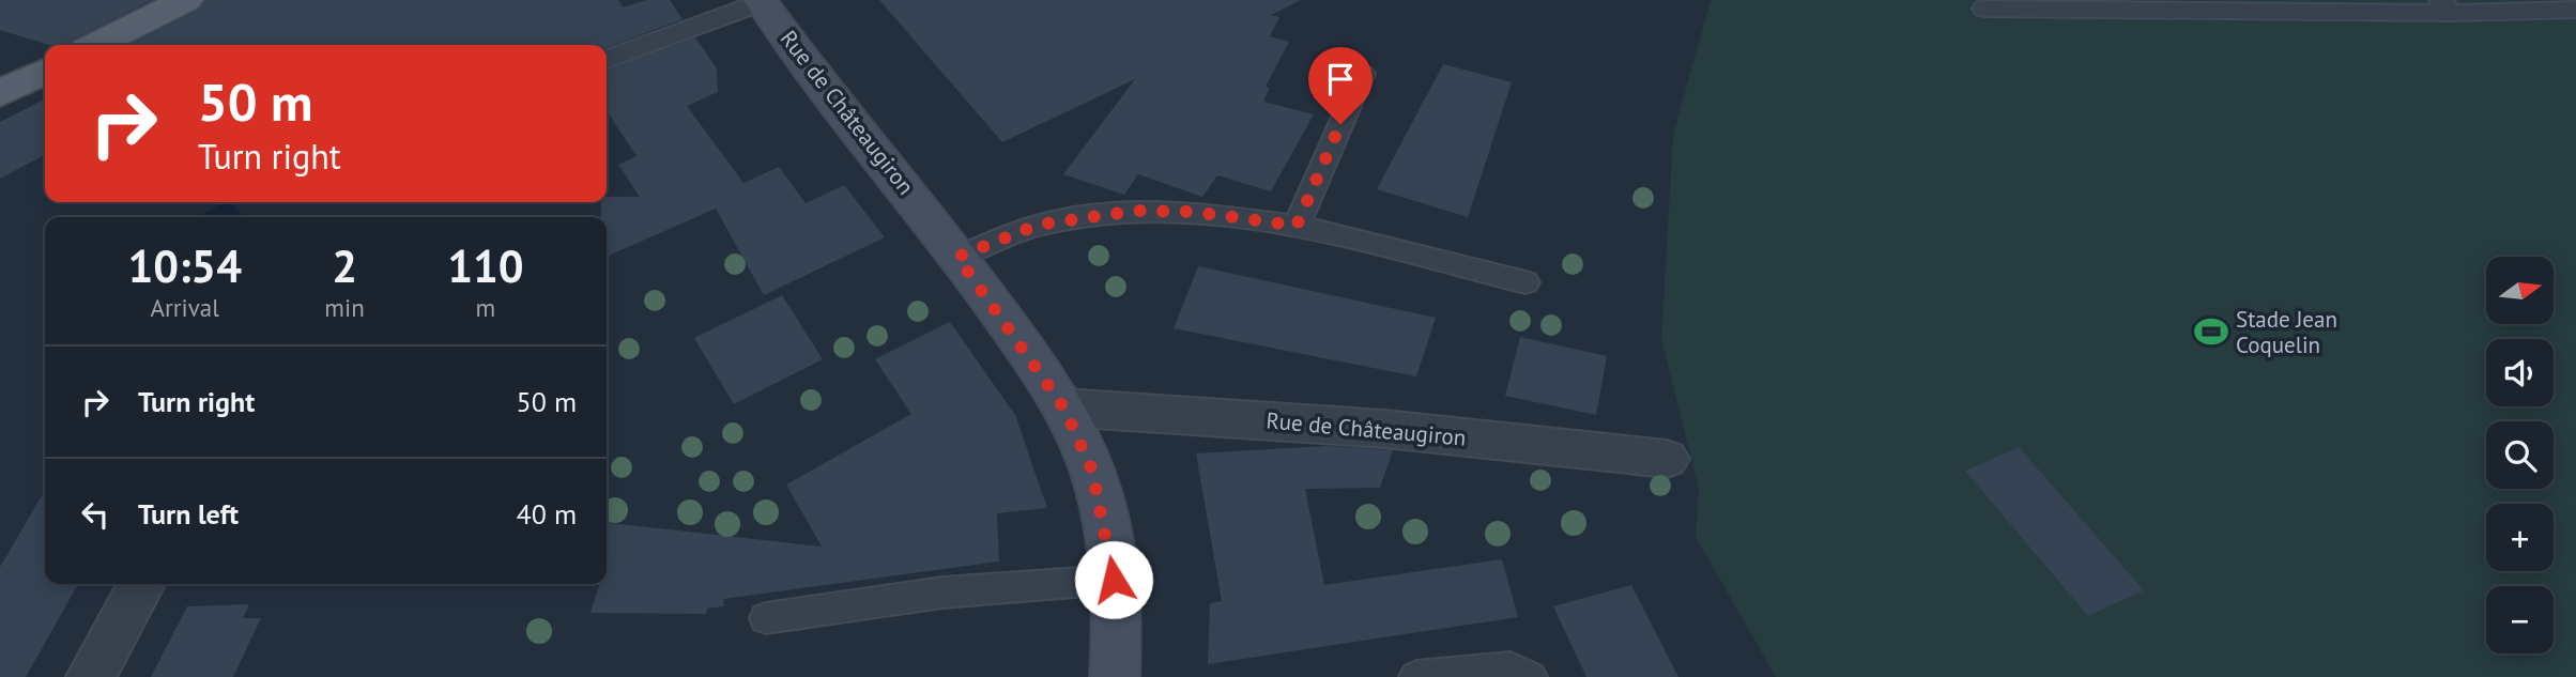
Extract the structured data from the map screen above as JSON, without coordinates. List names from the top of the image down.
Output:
{
  "streets": {
    "main road": ["Rue de Châteaugiron"]
  },
  "places": {
    "sports": ["Stade Jean Coquelin"]
  },
  "north": "right",
  "page": {
    "turn": ["50 m", "Turn right"],
    "eta": [
      "10:54",
      "Arrival",
      "2",
      "min",
      "110",
      "m"
    ],
    "map_buttons": ["+", "−"],
    "list": [
      {
        "name": "Turn right",
        "value": "50 m"
      },
      {
        "name": "Turn left",
        "value": "40 m"
      }
    ]
  }
}
